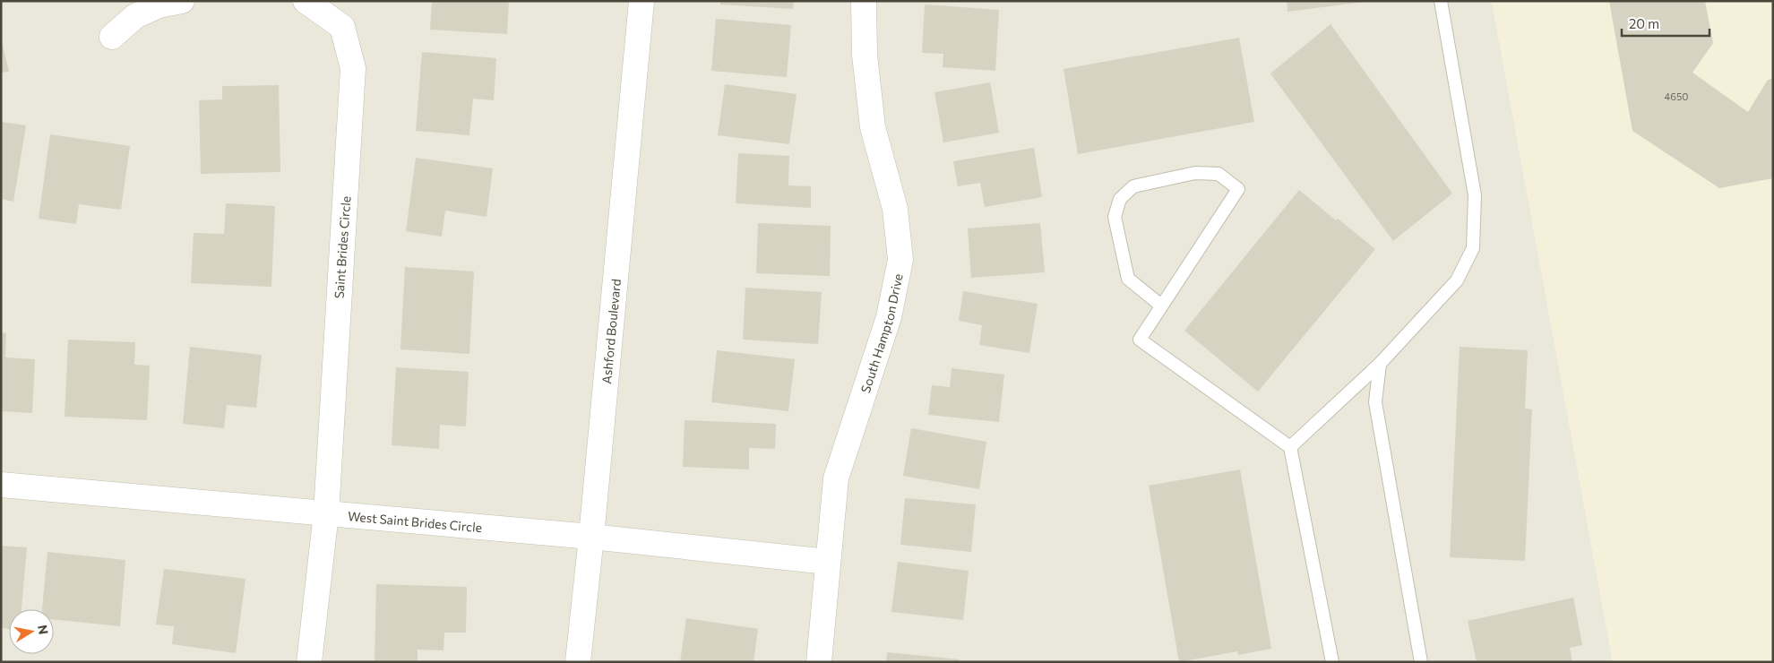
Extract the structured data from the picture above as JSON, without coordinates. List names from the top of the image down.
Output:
{
  "streets": {
    "street": [
      "Saint Brides Circle",
      "Ashford Boulevard",
      "South Hampton Drive",
      "West Saint Brides Circle"
    ]
  },
  "crossings": [
    ["Saint Brides Circle", "West Saint Brides Circle"],
    ["Ashford Boulevard", "West Saint Brides Circle"],
    ["South Hampton Drive", "West Saint Brides Circle"]
  ],
  "house_numbers": ["4650"],
  "scale_bar": "20 m",
  "north": "right"
}
